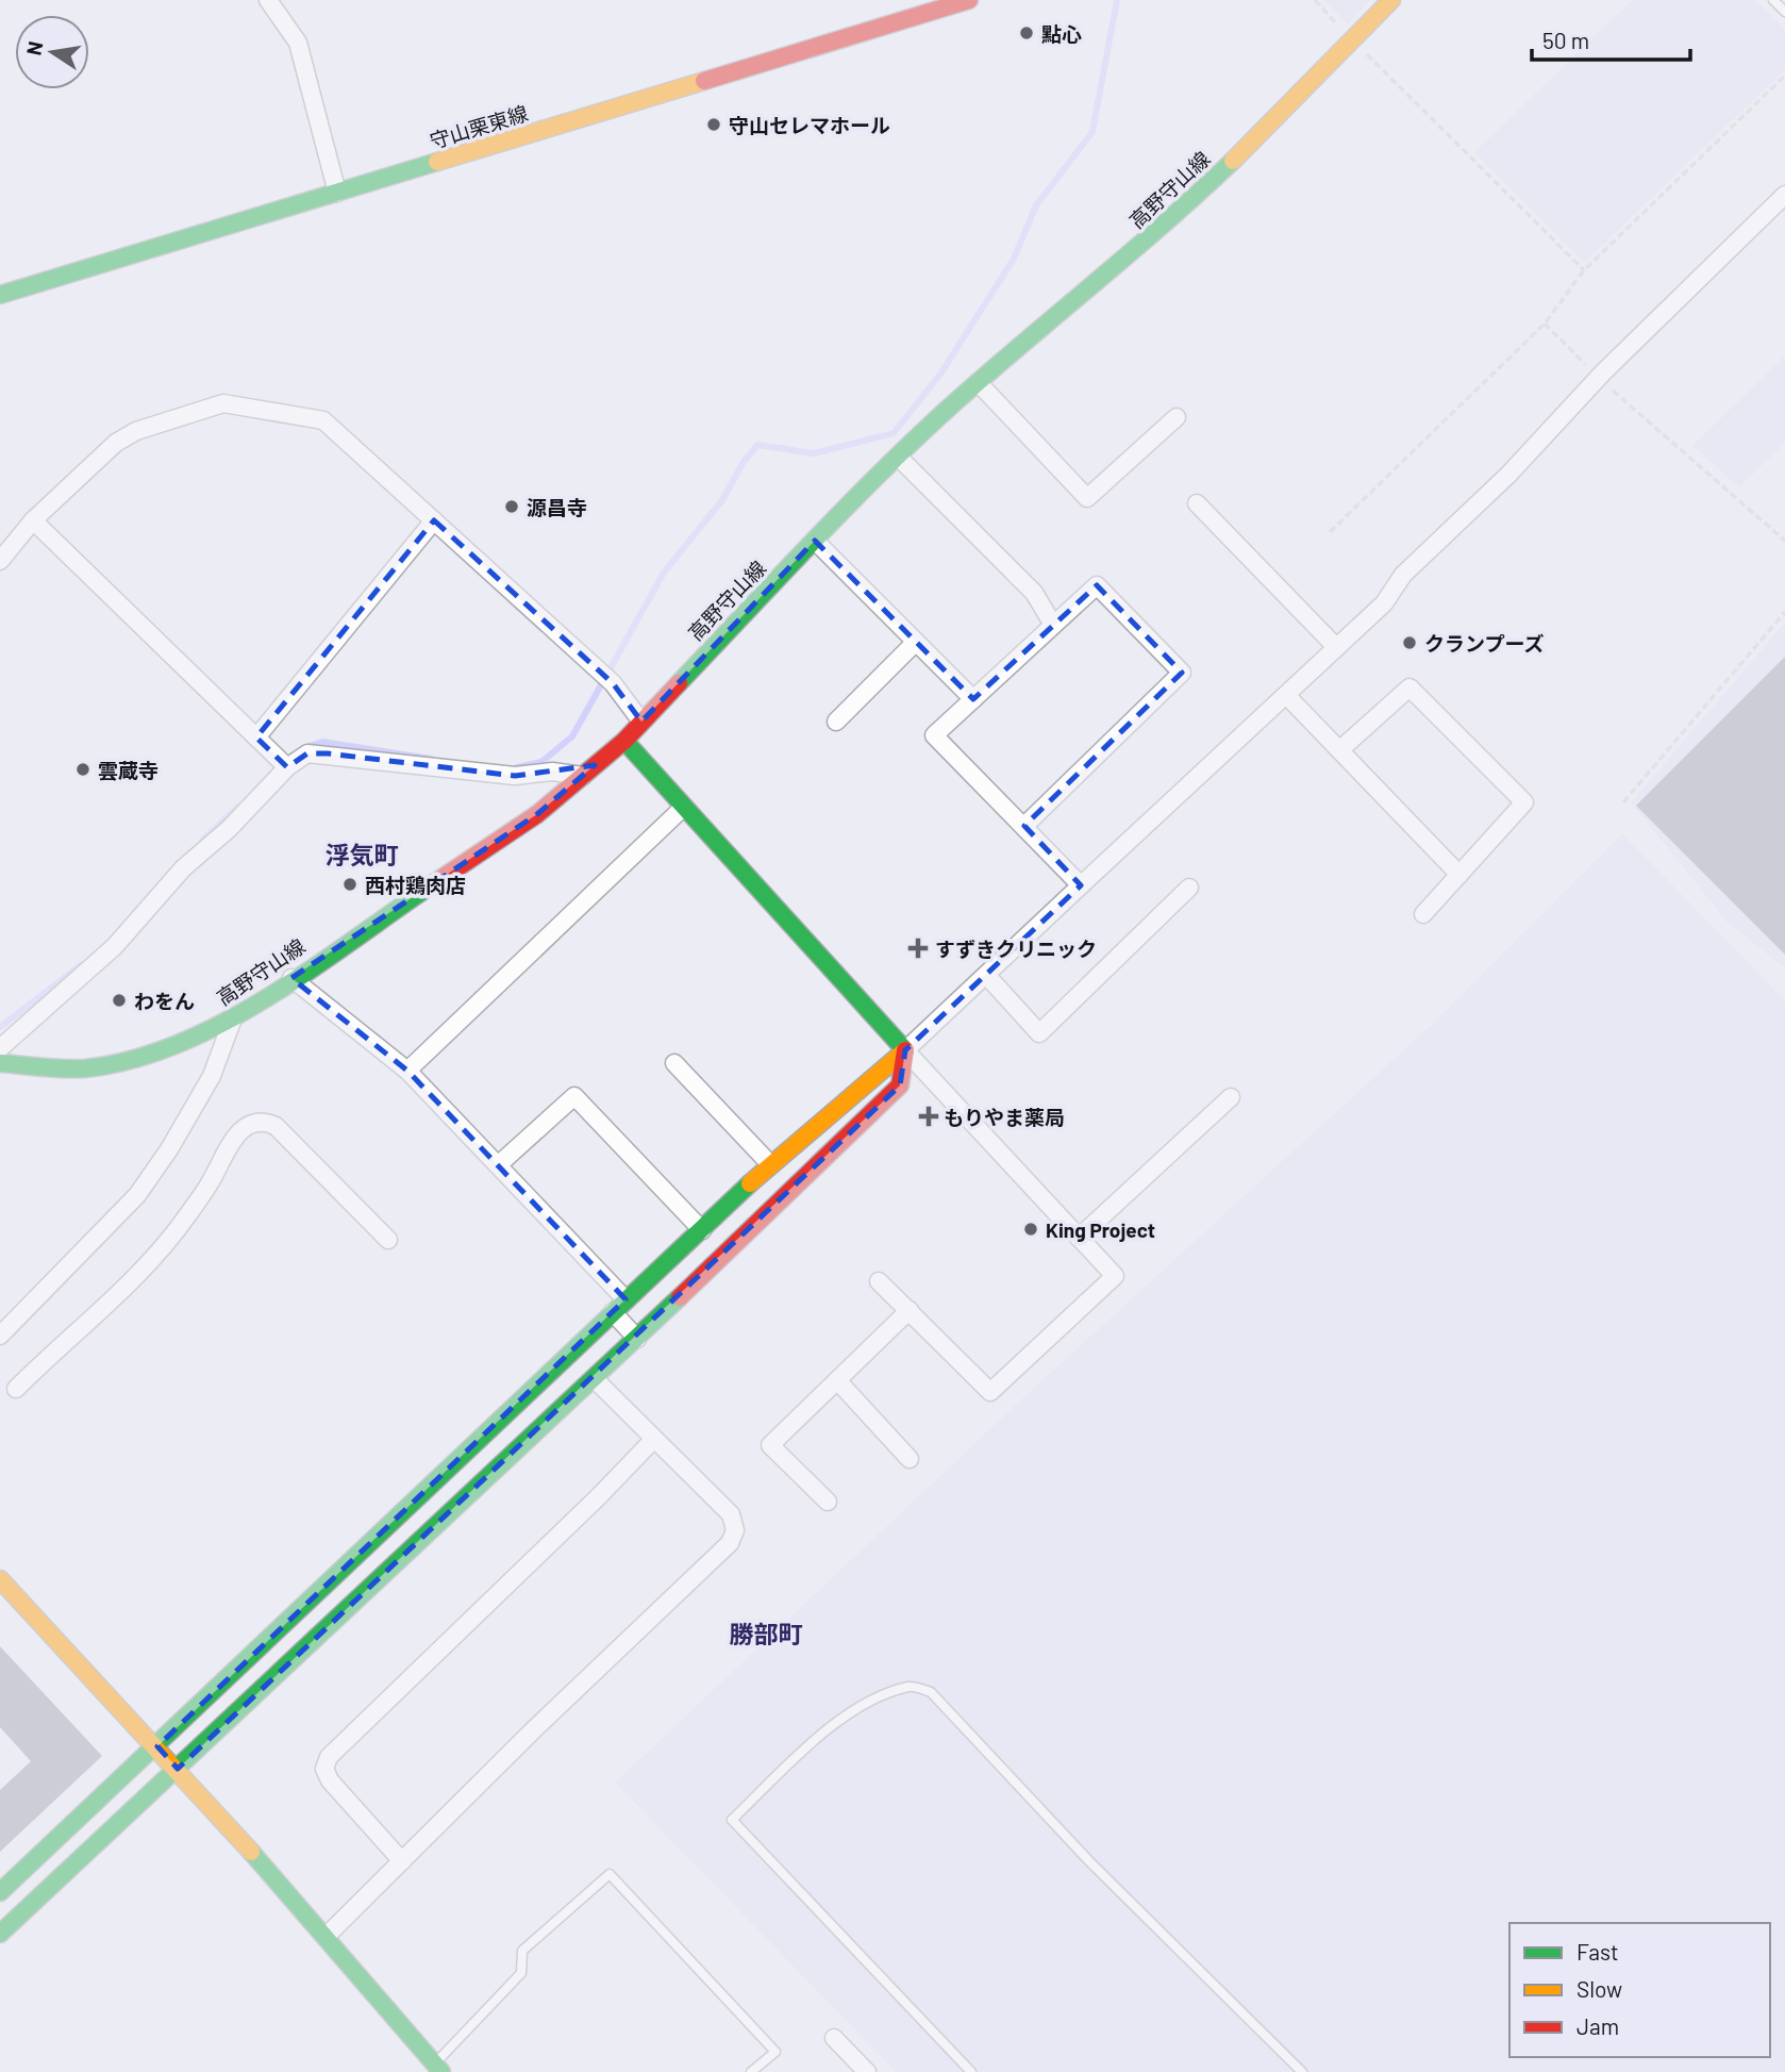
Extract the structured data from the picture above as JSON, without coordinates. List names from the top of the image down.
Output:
{
  "streets": {
    "street": ["守山栗東線", "高野守山線"]
  },
  "districts": ["浮気町", "勝部町"],
  "places": {
    "other": [
      "點心",
      "守山セレマホール",
      "源昌寺",
      "クランプーズ",
      "雲蔵寺",
      "西村鶏肉店",
      "わをん",
      "King Project"
    ],
    "health": ["すずきクリニック", "もりやま薬局"]
  },
  "legend": ["Fast", "Slow", "Jam"],
  "scale_bar": "50 m",
  "north": "left"
}
